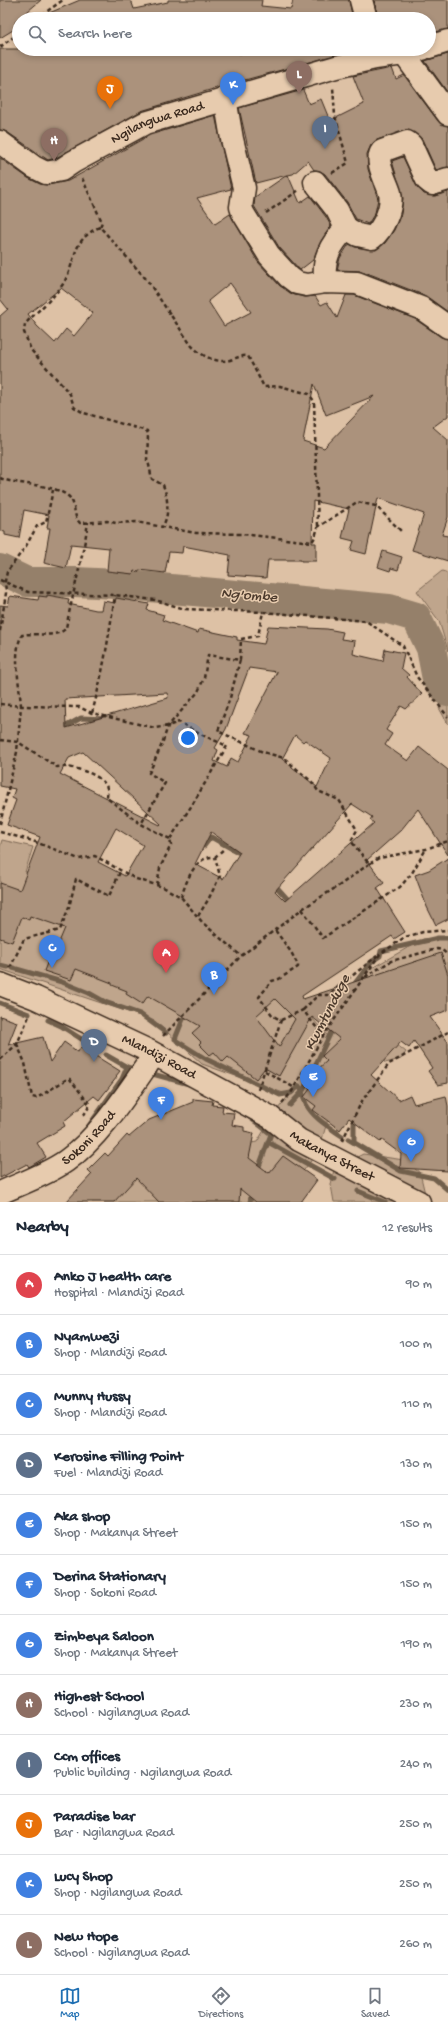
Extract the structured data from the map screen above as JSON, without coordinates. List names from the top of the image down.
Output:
{
  "streets": {
    "street": [
      "Ngilangwa Road",
      "Mlandizi Road",
      "Sokoni Road",
      "Makanya Street"
    ]
  },
  "crossings": [
    ["Mlandizi Road", "Sokoni Road"],
    ["Mlandizi Road", "Makanya Street"]
  ],
  "water": ["Ng'ombe", "Kwmtunduge"],
  "page": {
    "search": "Search here",
    "pins": [
      "L",
      "K",
      "J",
      "I",
      "H",
      "C",
      "A",
      "B",
      "D",
      "E",
      "F",
      "G"
    ],
    "heading": ["Nearby", "12 results"],
    "list": [
      {
        "mark": "A",
        "name": "Anko J health care",
        "note": "Hospital · Mlandizi Road",
        "value": "90 m"
      },
      {
        "mark": "B",
        "name": "Nyamwezi",
        "note": "Shop · Mlandizi Road",
        "value": "100 m"
      },
      {
        "mark": "C",
        "name": "Munny Hussy",
        "note": "Shop · Mlandizi Road",
        "value": "110 m"
      },
      {
        "mark": "D",
        "name": "Kerosine Filling Point",
        "note": "Fuel · Mlandizi Road",
        "value": "130 m"
      },
      {
        "mark": "E",
        "name": "Aka shop",
        "note": "Shop · Makanya Street",
        "value": "150 m"
      },
      {
        "mark": "F",
        "name": "Derina Stationary",
        "note": "Shop · Sokoni Road",
        "value": "150 m"
      },
      {
        "mark": "G",
        "name": "Zimbeya Saloon",
        "note": "Shop · Makanya Street",
        "value": "190 m"
      },
      {
        "mark": "H",
        "name": "Highest School",
        "note": "School · Ngilangwa Road",
        "value": "230 m"
      },
      {
        "mark": "I",
        "name": "Ccm offices",
        "note": "Public building · Ngilangwa Road",
        "value": "240 m"
      },
      {
        "mark": "J",
        "name": "Paradise bar",
        "note": "Bar · Ngilangwa Road",
        "value": "250 m"
      },
      {
        "mark": "K",
        "name": "Lucy Shop",
        "note": "Shop · Ngilangwa Road",
        "value": "250 m"
      },
      {
        "mark": "L",
        "name": "New Hope",
        "note": "School · Ngilangwa Road",
        "value": "260 m"
      }
    ],
    "nav": ["Map", "Directions", "Saved"]
  }
}
